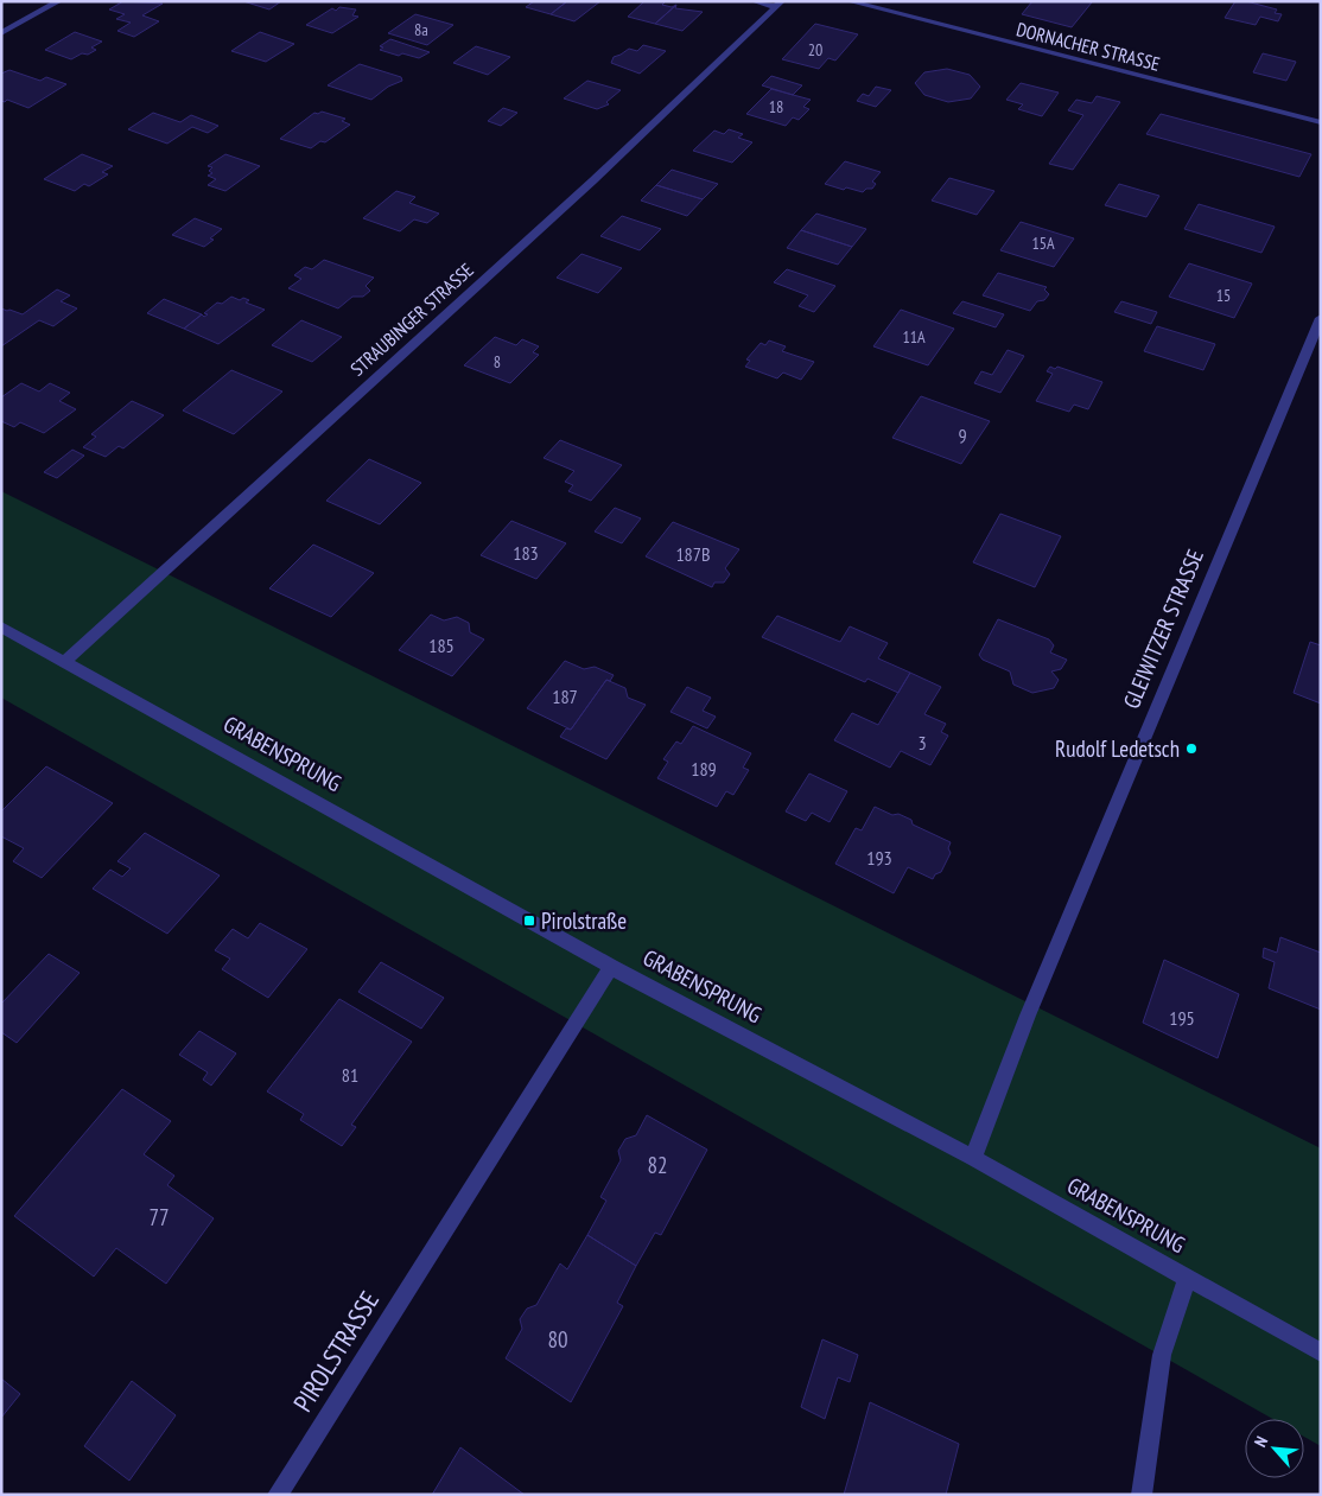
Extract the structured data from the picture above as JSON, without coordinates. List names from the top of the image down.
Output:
{
  "streets": {
    "street": [
      "DORNACHER STRASSE",
      "STRAUBINGER STRASSE",
      "GLEIWITZER STRASSE",
      "GRABENSPRUNG",
      "PIROLSTRASSE"
    ]
  },
  "crossings": [
    ["STRAUBINGER STRASSE", "GRABENSPRUNG"],
    ["GLEIWITZER STRASSE", "GRABENSPRUNG"],
    ["GRABENSPRUNG", "PIROLSTRASSE"]
  ],
  "places": {
    "other": ["Rudolf Ledetsch"],
    "transit": ["Pirolstraße"]
  },
  "house_numbers": [
    "8a",
    "20",
    "18",
    "15A",
    "15",
    "11A",
    "8",
    "9",
    "183",
    "187B",
    "185",
    "187",
    "3",
    "189",
    "193",
    "195",
    "81",
    "82",
    "77",
    "80"
  ],
  "north": "top left"
}
